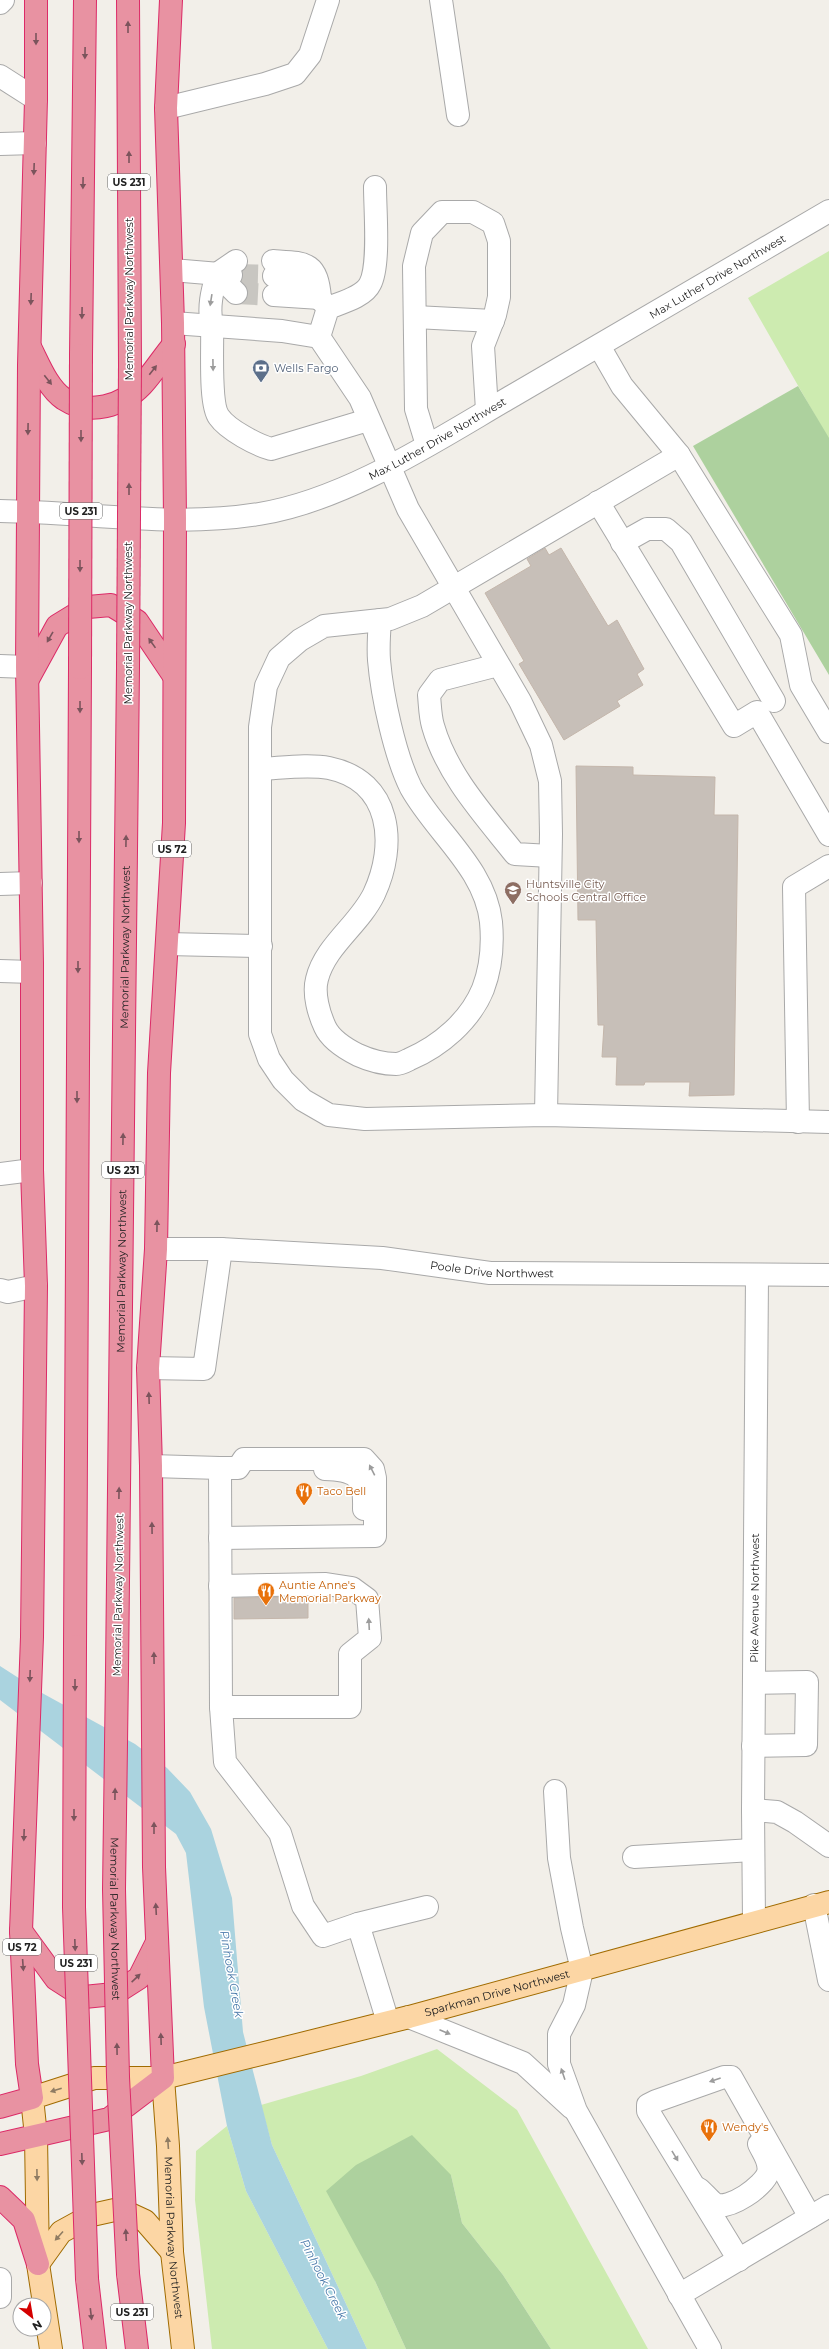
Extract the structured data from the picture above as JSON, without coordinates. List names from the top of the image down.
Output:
{
  "streets": {
    "highway": [
      "US 231",
      "Memorial Parkway Northwest",
      "US 72",
      "Sparkman Drive Northwest"
    ],
    "street": ["Max Luther Drive Northwest", "Poole Drive Northwest", "Pike Avenue Northwest"]
  },
  "crossings": [
    ["Max Luther Drive Northwest", "US 72"],
    ["Memorial Parkway Northwest", "US 72"],
    ["Memorial Parkway Northwest", "Sparkman Drive Northwest"],
    ["US 72", "Poole Drive Northwest"],
    ["US 72", "Sparkman Drive Northwest"],
    ["Poole Drive Northwest", "Pike Avenue Northwest"],
    ["Pike Avenue Northwest", "Sparkman Drive Northwest"]
  ],
  "water": ["Pinhook Creek"],
  "places": {
    "bank": ["Wells Fargo"],
    "school or university": ["Huntsville City Schools Central Office"],
    "restaurant": ["Taco Bell", "Auntie Anne's Memorial Parkway", "Wendy's"]
  },
  "north": "bottom right"
}
